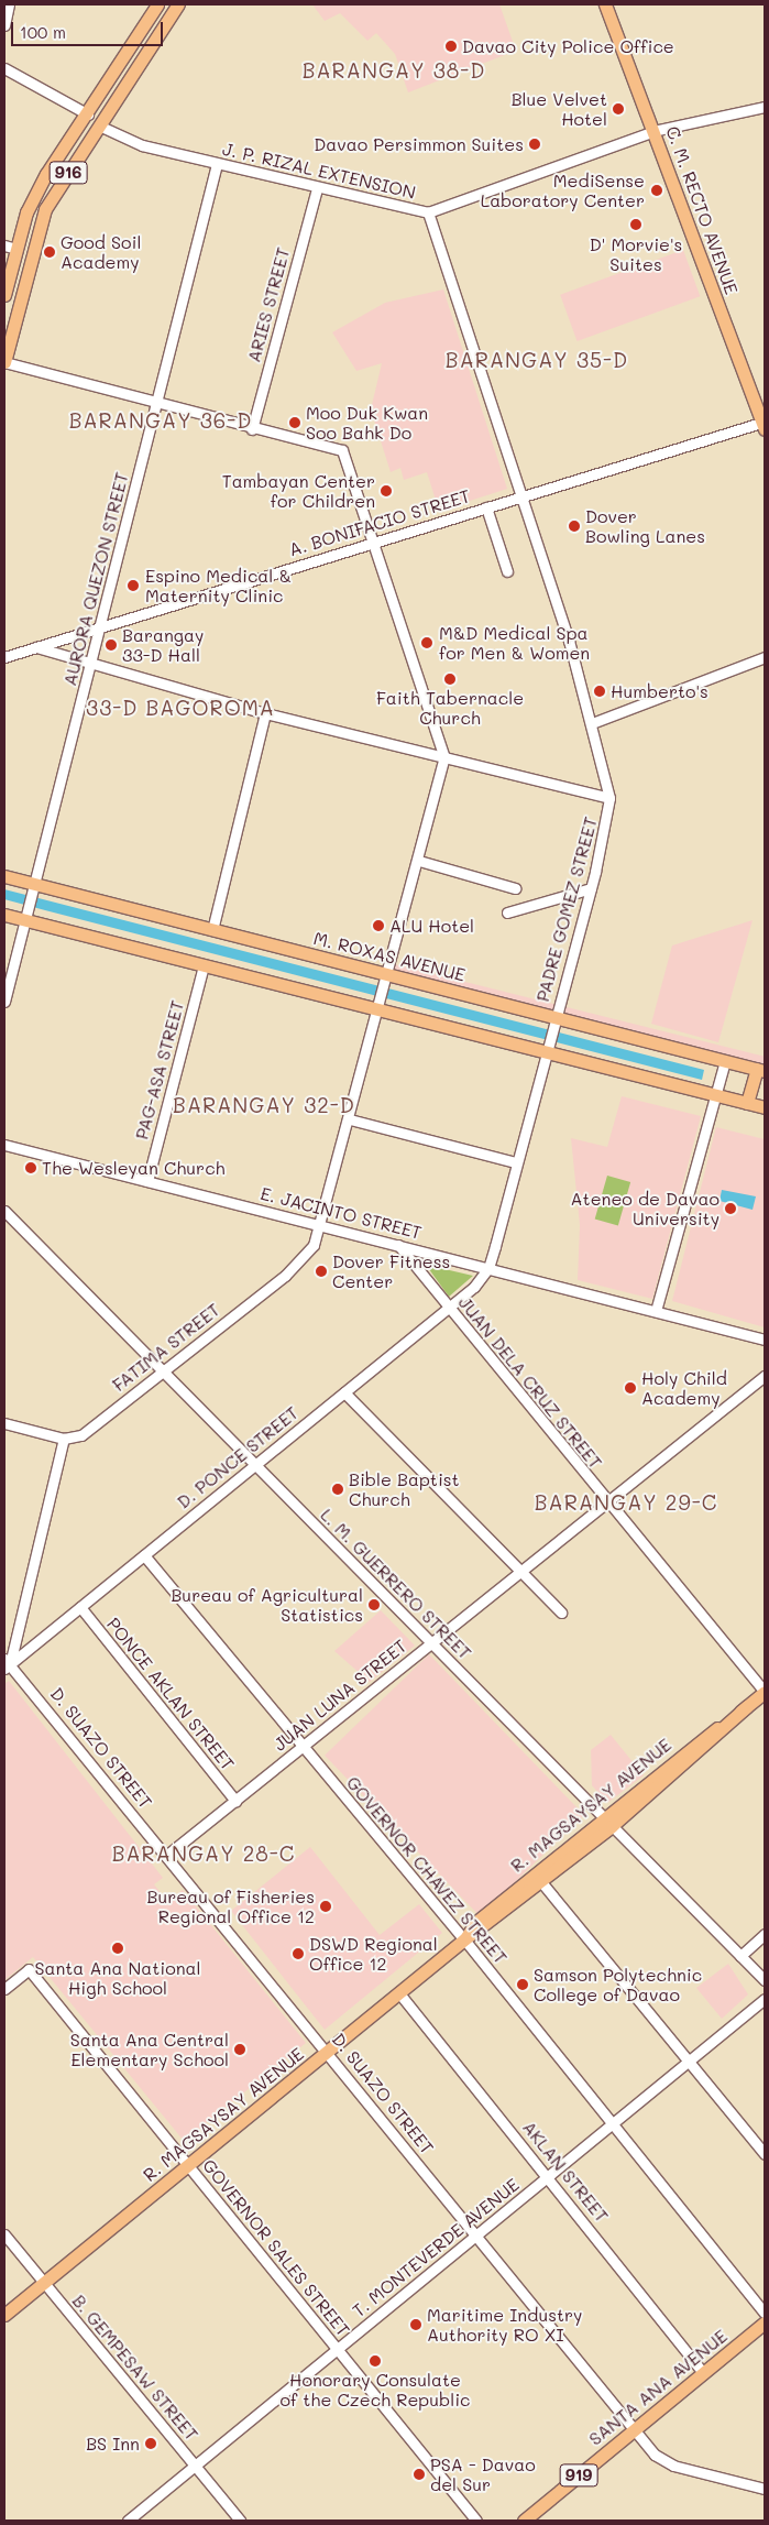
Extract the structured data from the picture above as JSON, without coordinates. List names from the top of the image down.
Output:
{
  "streets": {
    "main road": [
      "916",
      "C. M. RECTO AVENUE",
      "M. ROXAS AVENUE",
      "R. MAGSAYSAY AVENUE",
      "SANTA ANA AVENUE",
      "919"
    ],
    "street": [
      "J. P. RIZAL EXTENSION",
      "ARIES STREET",
      "A. BONIFACIO STREET",
      "AURORA QUEZON STREET",
      "PADRE GOMEZ STREET",
      "PAG-ASA STREET",
      "E. JACINTO STREET",
      "FATIMA STREET",
      "JUAN DELA CRUZ STREET",
      "D. PONCE STREET",
      "L. M. GUERRERO STREET",
      "PONCE AKLAN STREET",
      "JUAN LUNA STREET",
      "D. SUAZO STREET",
      "GOVERNOR CHAVEZ STREET",
      "AKLAN STREET",
      "GOVERNOR SALES STREET",
      "T. MONTEVERDE AVENUE",
      "B. GEMPESAW STREET"
    ]
  },
  "crossings": [
    ["J. P. RIZAL EXTENSION", "916"],
    ["J. P. RIZAL EXTENSION", "C. M. RECTO AVENUE"],
    ["J. P. RIZAL EXTENSION", "ARIES STREET"],
    ["J. P. RIZAL EXTENSION", "AURORA QUEZON STREET"],
    ["J. P. RIZAL EXTENSION", "PADRE GOMEZ STREET"],
    ["C. M. RECTO AVENUE", "A. BONIFACIO STREET"],
    ["A. BONIFACIO STREET", "AURORA QUEZON STREET"],
    ["A. BONIFACIO STREET", "PADRE GOMEZ STREET"],
    ["AURORA QUEZON STREET", "M. ROXAS AVENUE"],
    ["PADRE GOMEZ STREET", "M. ROXAS AVENUE"],
    ["PADRE GOMEZ STREET", "E. JACINTO STREET"],
    ["PADRE GOMEZ STREET", "D. PONCE STREET"],
    ["M. ROXAS AVENUE", "FATIMA STREET"],
    ["PAG-ASA STREET", "E. JACINTO STREET"],
    ["E. JACINTO STREET", "FATIMA STREET"],
    ["E. JACINTO STREET", "JUAN DELA CRUZ STREET"],
    ["E. JACINTO STREET", "D. PONCE STREET"],
    ["FATIMA STREET", "L. M. GUERRERO STREET"],
    ["JUAN DELA CRUZ STREET", "D. PONCE STREET"],
    ["JUAN DELA CRUZ STREET", "JUAN LUNA STREET"],
    ["JUAN DELA CRUZ STREET", "R. MAGSAYSAY AVENUE"],
    ["D. PONCE STREET", "L. M. GUERRERO STREET"],
    ["D. PONCE STREET", "PONCE AKLAN STREET"],
    ["D. PONCE STREET", "D. SUAZO STREET"],
    ["D. PONCE STREET", "GOVERNOR CHAVEZ STREET"],
    ["L. M. GUERRERO STREET", "JUAN LUNA STREET"],
    ["L. M. GUERRERO STREET", "R. MAGSAYSAY AVENUE"],
    ["PONCE AKLAN STREET", "JUAN LUNA STREET"],
    ["JUAN LUNA STREET", "D. SUAZO STREET"],
    ["JUAN LUNA STREET", "GOVERNOR CHAVEZ STREET"],
    ["D. SUAZO STREET", "R. MAGSAYSAY AVENUE"],
    ["D. SUAZO STREET", "T. MONTEVERDE AVENUE"],
    ["D. SUAZO STREET", "SANTA ANA AVENUE"],
    ["R. MAGSAYSAY AVENUE", "GOVERNOR CHAVEZ STREET"],
    ["R. MAGSAYSAY AVENUE", "AKLAN STREET"],
    ["R. MAGSAYSAY AVENUE", "GOVERNOR SALES STREET"],
    ["R. MAGSAYSAY AVENUE", "B. GEMPESAW STREET"],
    ["GOVERNOR CHAVEZ STREET", "T. MONTEVERDE AVENUE"],
    ["AKLAN STREET", "T. MONTEVERDE AVENUE"],
    ["AKLAN STREET", "SANTA ANA AVENUE"],
    ["GOVERNOR SALES STREET", "T. MONTEVERDE AVENUE"],
    ["T. MONTEVERDE AVENUE", "B. GEMPESAW STREET"]
  ],
  "districts": [
    "BARANGAY 38-D",
    "BARANGAY 35-D",
    "BARANGAY 36-D",
    "33-D BAGOROMA",
    "BARANGAY 32-D",
    "BARANGAY 29-C",
    "BARANGAY 28-C"
  ],
  "places": [
    "Davao City Police Office",
    "Blue Velvet Hotel",
    "Davao Persimmon Suites",
    "MediSense Laboratory Center",
    "D' Morvie's Suites",
    "Good Soil Academy",
    "Moo Duk Kwan Soo Bahk Do",
    "Tambayan Center for Children",
    "Dover Bowling Lanes",
    "Espino Medical & Maternity Clinic",
    "M&D Medical Spa for Men & Women",
    "Barangay 33-D Hall",
    "Faith Tabernacle Church",
    "Humberto's",
    "ALU Hotel",
    "The Wesleyan Church",
    "Ateneo de Davao University",
    "Dover Fitness Center",
    "Holy Child Academy",
    "Bible Baptist Church",
    "Bureau of Agricultural Statistics",
    "Bureau of Fisheries Regional Office 12",
    "Santa Ana National High School",
    "DSWD Regional Office 12",
    "Samson Polytechnic College of Davao",
    "Santa Ana Central Elementary School",
    "Maritime Industry Authority RO XI",
    "Honorary Consulate of the Czech Republic",
    "BS Inn",
    "PSA - Davao del Sur"
  ],
  "scale_bar": "100 m"
}
